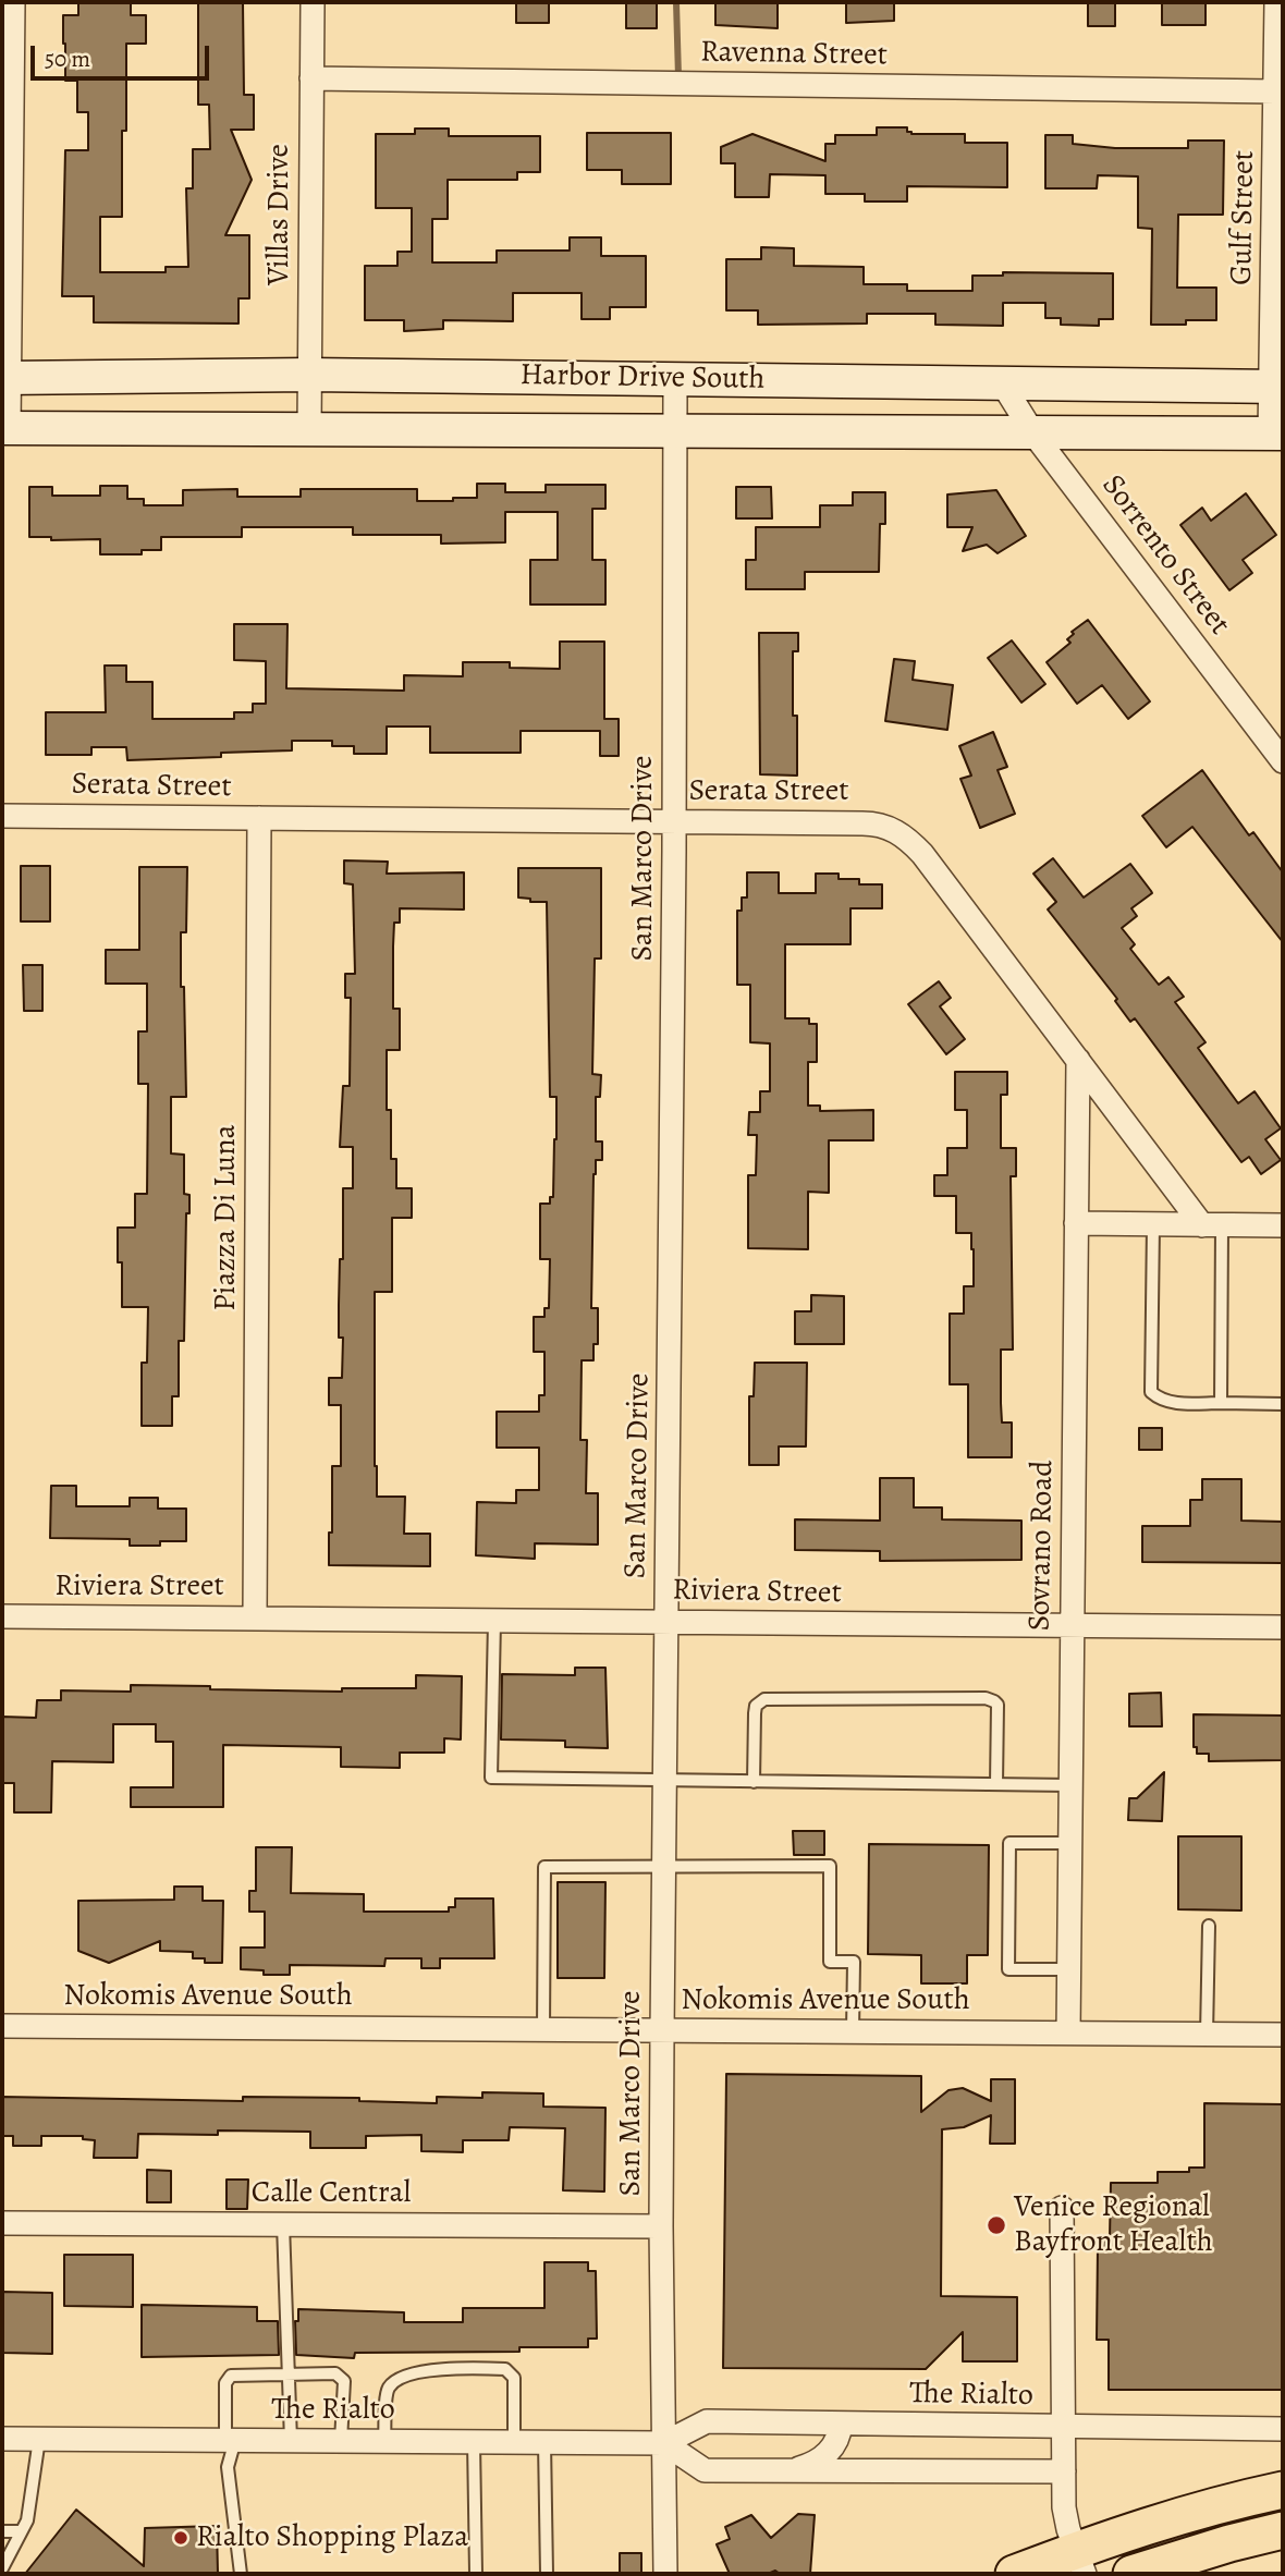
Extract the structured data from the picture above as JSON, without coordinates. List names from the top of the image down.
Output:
{
  "streets": {
    "street": [
      "Ravenna Street",
      "Villas Drive",
      "Gulf Street",
      "Harbor Drive South",
      "Sorrento Street",
      "Serata Street",
      "San Marco Drive",
      "Piazza Di Luna",
      "Sovrano Road",
      "Riviera Street",
      "Nokomis Avenue South",
      "Calle Central",
      "The Rialto"
    ]
  },
  "crossings": [
    ["Ravenna Street", "Villas Drive"],
    ["Ravenna Street", "Gulf Street"],
    ["Villas Drive", "Harbor Drive South"],
    ["Gulf Street", "Harbor Drive South"],
    ["Harbor Drive South", "Sorrento Street"],
    ["Harbor Drive South", "San Marco Drive"],
    ["Serata Street", "San Marco Drive"],
    ["Serata Street", "Piazza Di Luna"],
    ["Serata Street", "Sovrano Road"],
    ["San Marco Drive", "Riviera Street"],
    ["San Marco Drive", "Nokomis Avenue South"],
    ["San Marco Drive", "Calle Central"],
    ["San Marco Drive", "The Rialto"],
    ["Piazza Di Luna", "Riviera Street"],
    ["Sovrano Road", "Riviera Street"],
    ["Sovrano Road", "Nokomis Avenue South"]
  ],
  "places": ["Venice Regional Bayfront Health", "Rialto Shopping Plaza"],
  "scale_bar": "50 m"
}
